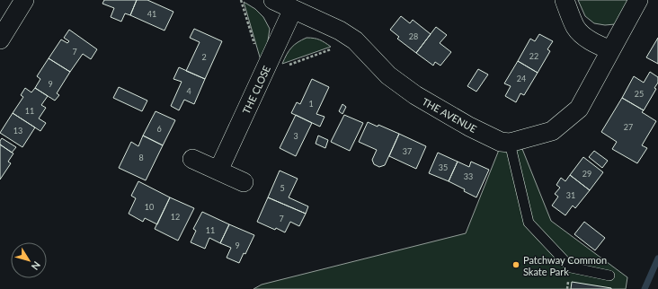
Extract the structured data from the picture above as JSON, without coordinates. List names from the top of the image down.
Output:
{
  "streets": {
    "street": ["THE CLOSE", "THE AVENUE"]
  },
  "crossings": [
    ["THE CLOSE", "THE AVENUE"]
  ],
  "places": ["Patchway Common Skate Park"],
  "house_numbers": [
    "41",
    "28",
    "7",
    "22",
    "2",
    "24",
    "9",
    "4",
    "25",
    "1",
    "11",
    "27",
    "6",
    "13",
    "3",
    "37",
    "8",
    "35",
    "29",
    "33",
    "5",
    "31",
    "10",
    "12",
    "7",
    "11",
    "9"
  ],
  "north": "bottom right"
}
